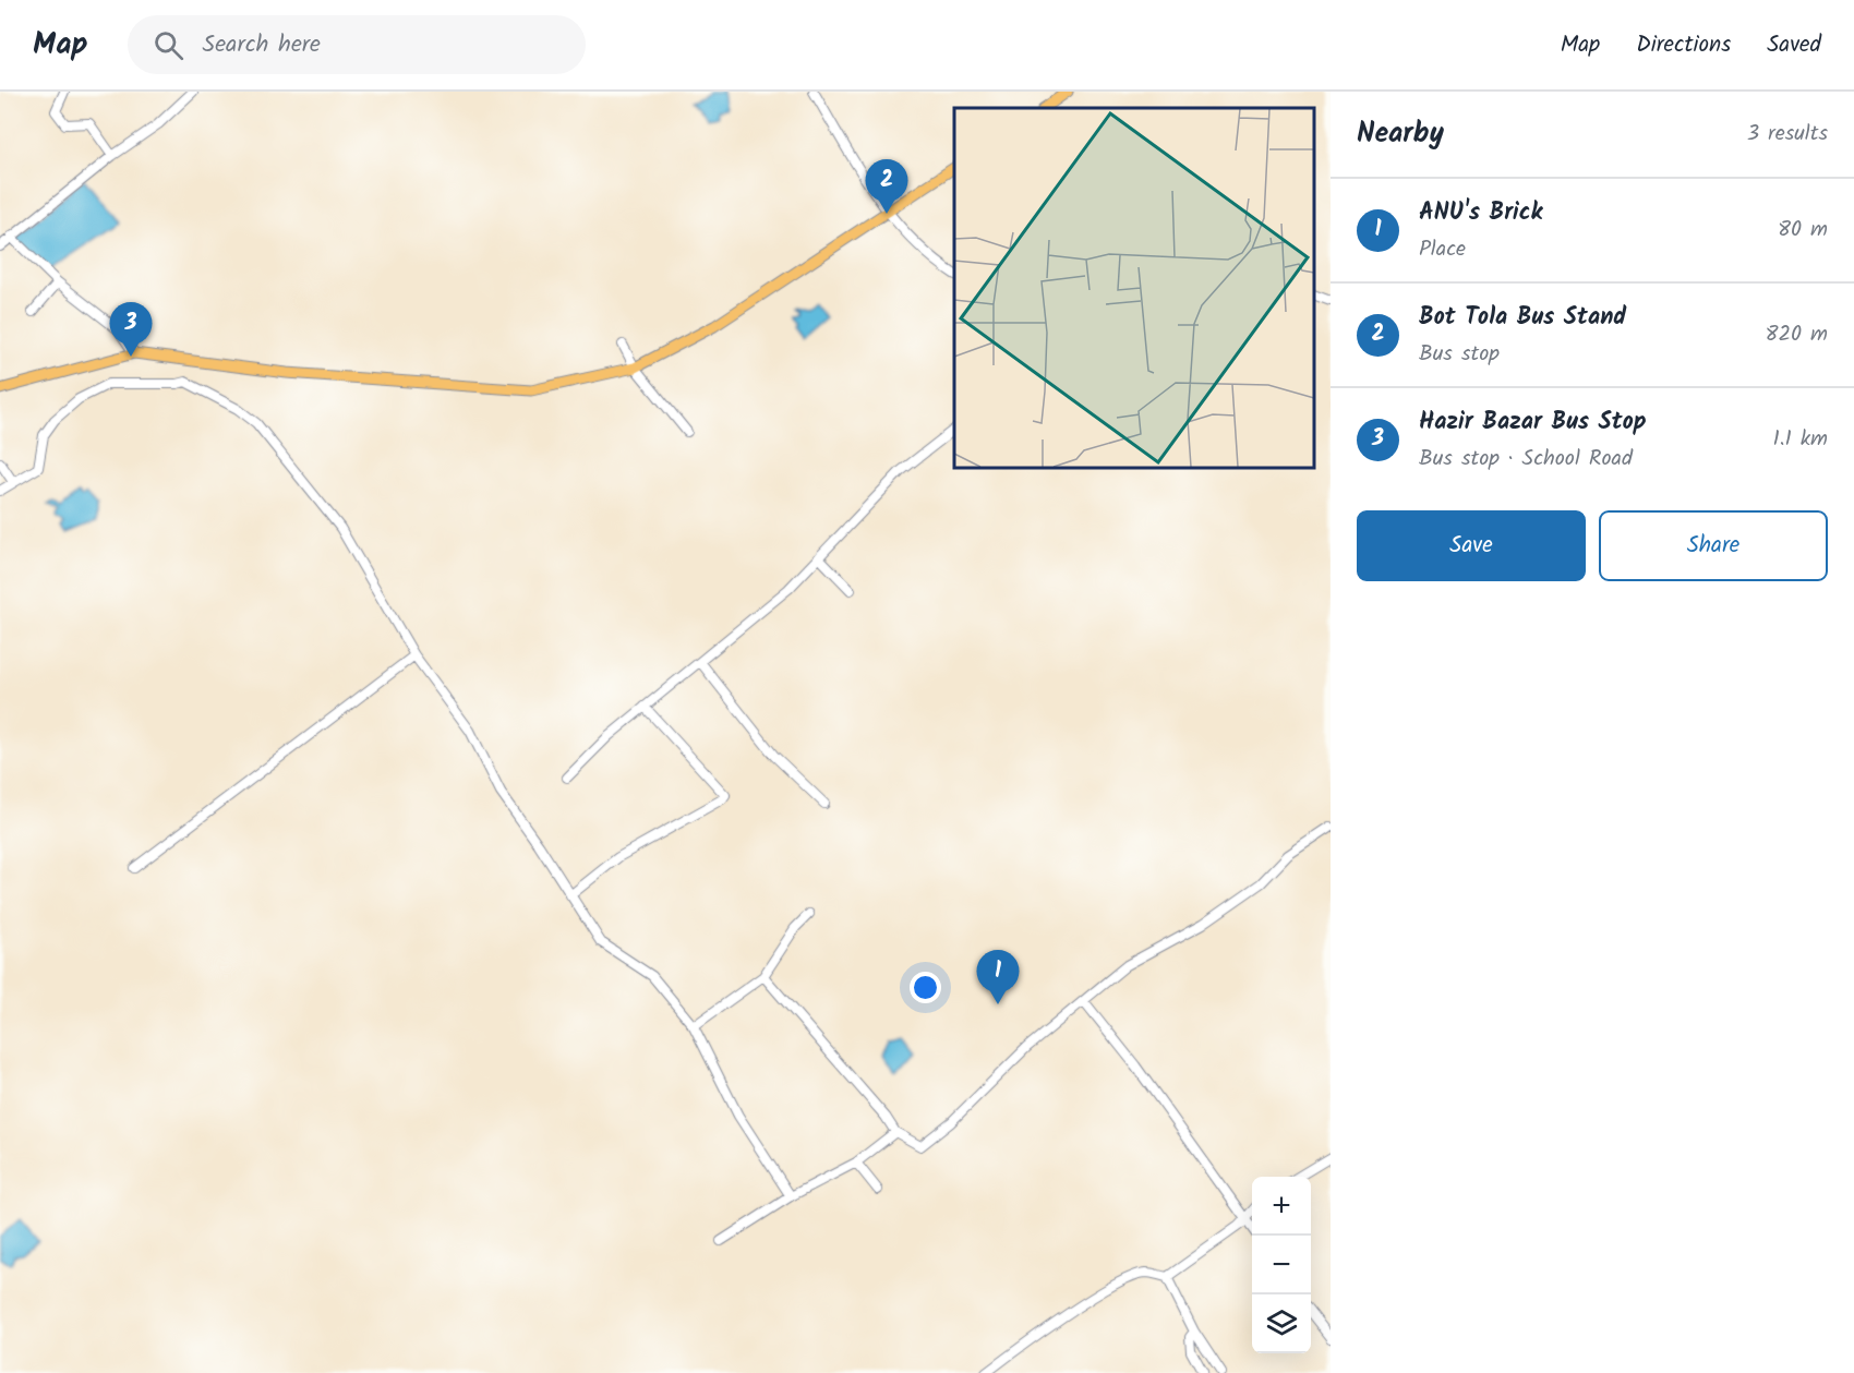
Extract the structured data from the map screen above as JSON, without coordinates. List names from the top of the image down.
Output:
{
  "page": {
    "header": "Map",
    "search": "Search here",
    "nav": ["Map", "Directions", "Saved"],
    "heading": ["Nearby", "3 results"],
    "pins": ["2", "3", "1"],
    "list": [
      {
        "mark": "1",
        "name": "ANU's Brick",
        "note": "Place",
        "value": "80 m"
      },
      {
        "mark": "2",
        "name": "Bot Tola Bus Stand",
        "note": "Bus stop",
        "value": "820 m"
      },
      {
        "mark": "3",
        "name": "Hazir Bazar Bus Stop",
        "note": "Bus stop · School Road",
        "value": "1.1 km"
      }
    ],
    "buttons": ["Save", "Share"],
    "map_buttons": ["+", "−"]
  }
}
